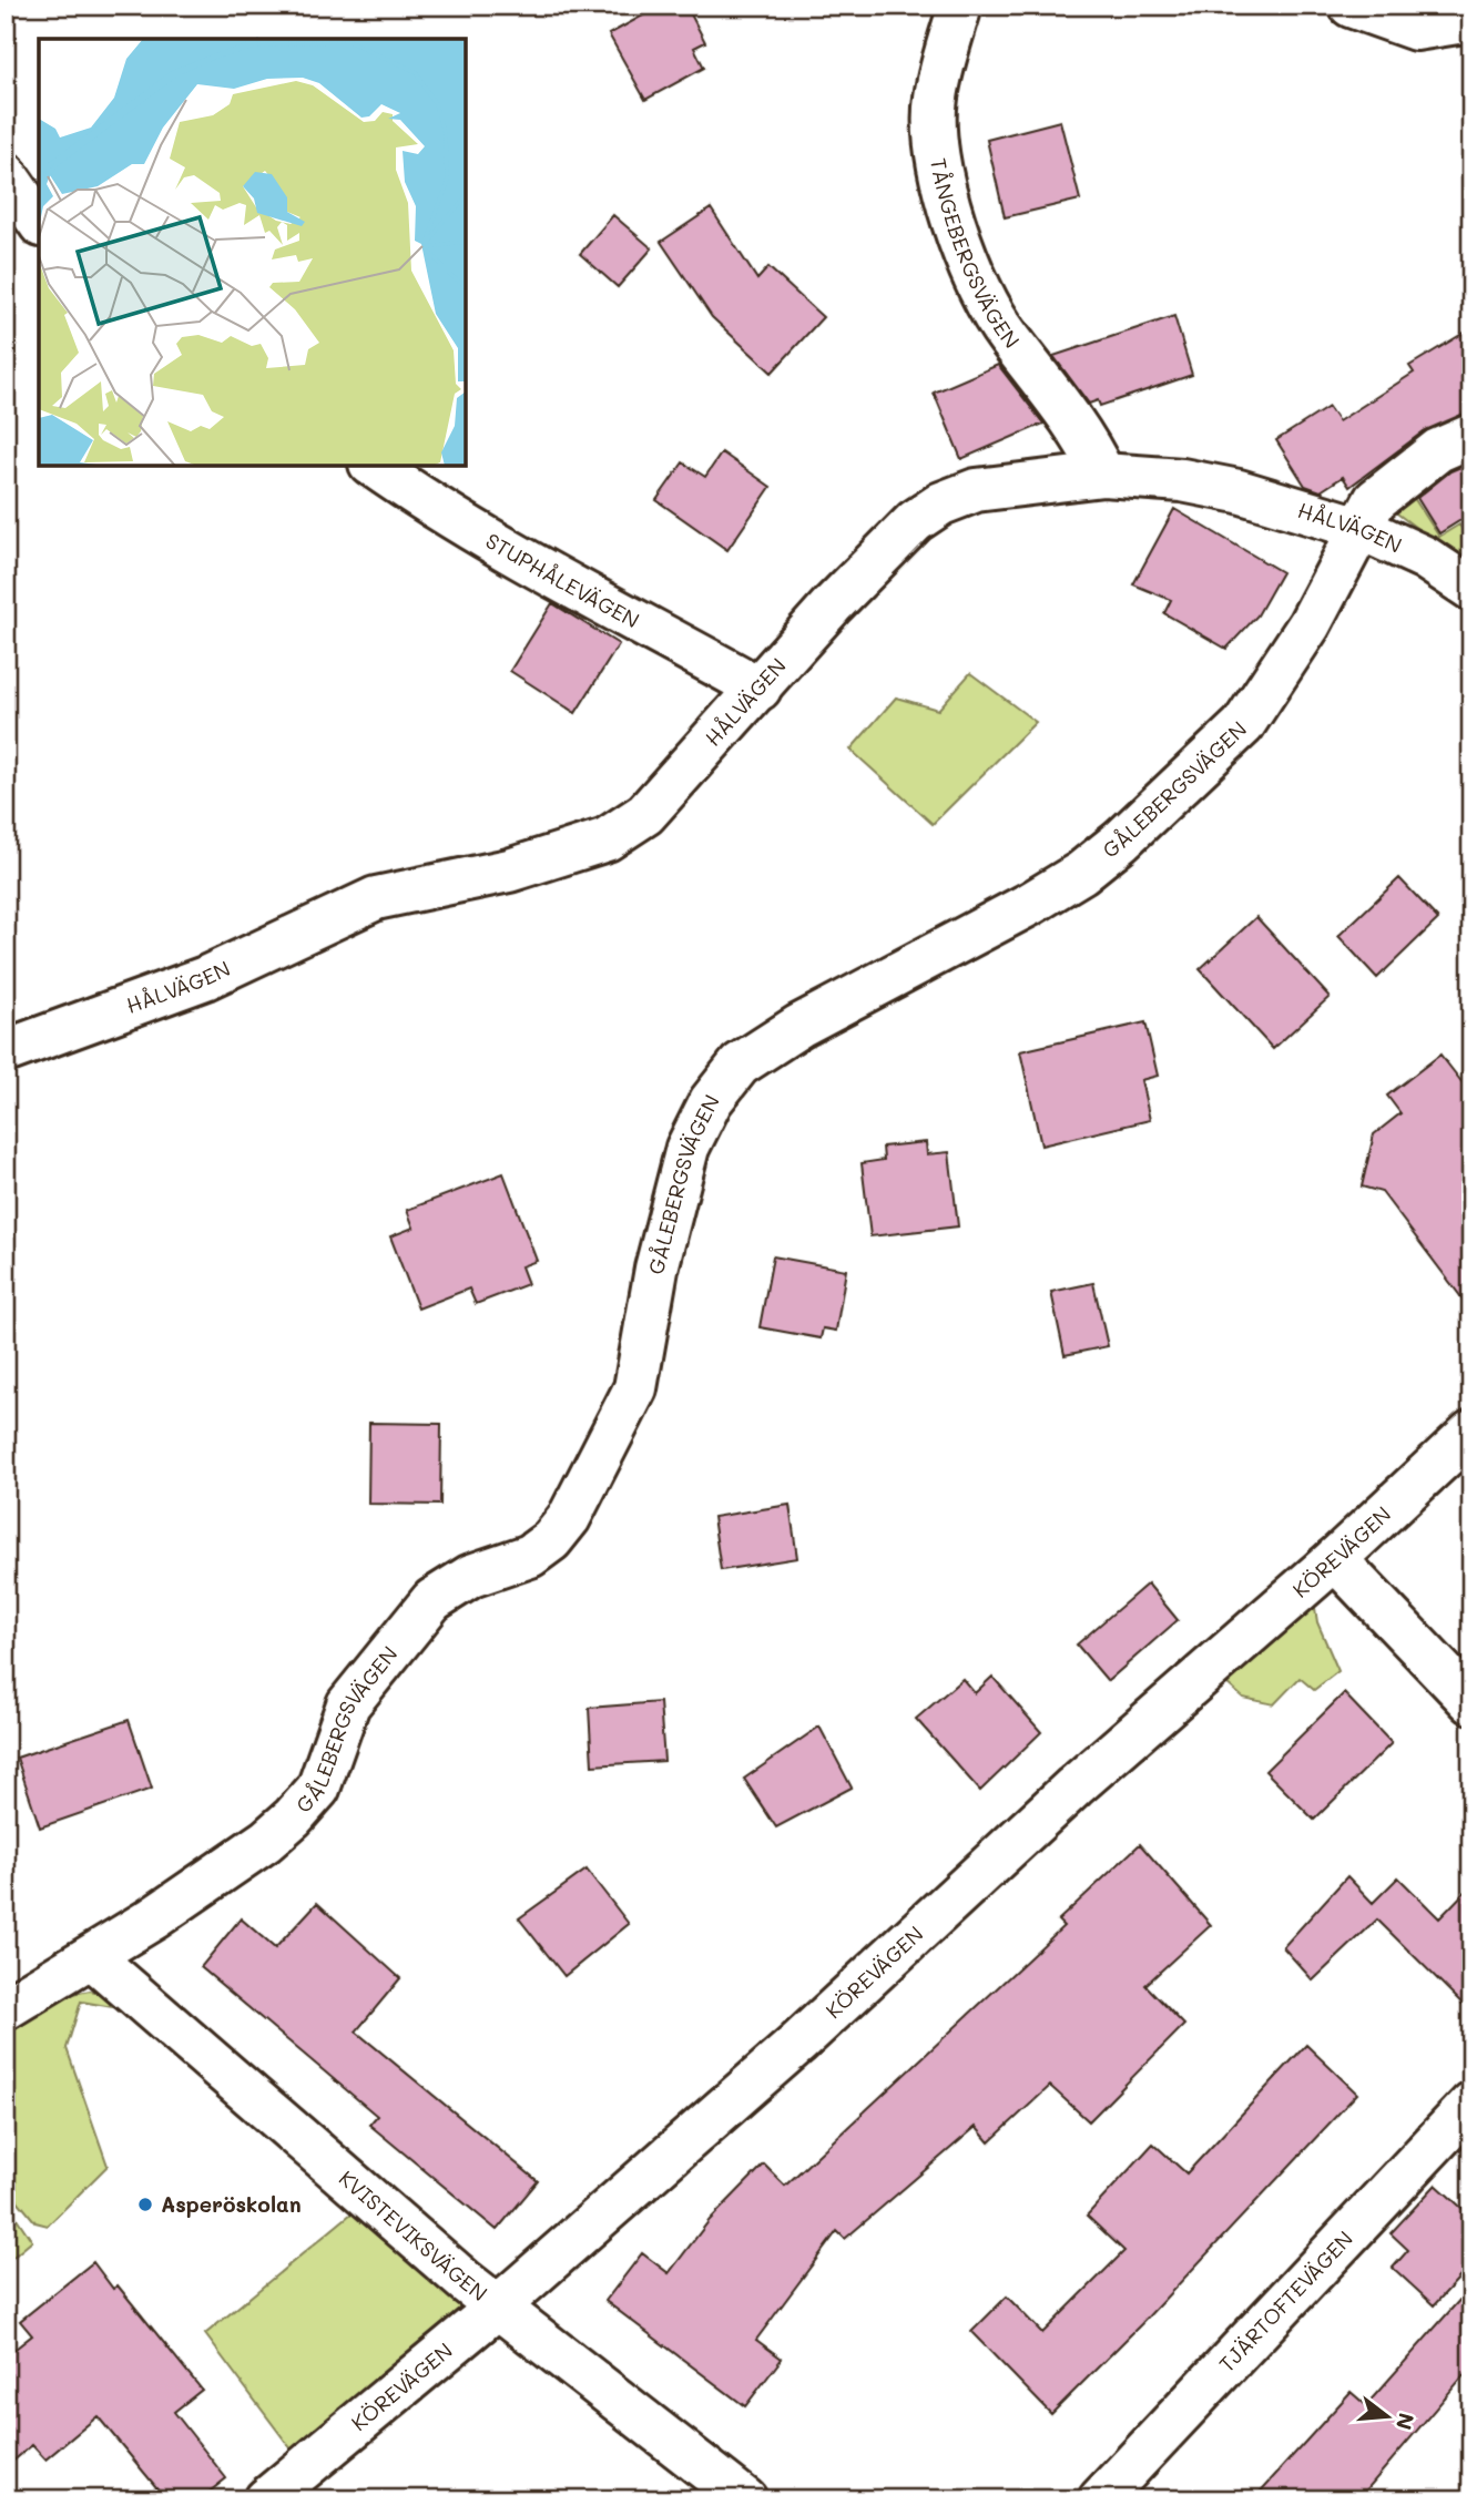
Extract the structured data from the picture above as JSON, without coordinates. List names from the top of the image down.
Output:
{
  "streets": {
    "street": [
      "TÅNGEBERGSVÄGEN",
      "HÅLVÄGEN",
      "STUPHÅLEVÄGEN",
      "GÅLEBERGSVÄGEN",
      "KÖREVÄGEN",
      "KVISTEVIKSVÄGEN",
      "TJÄRTOFTEVÄGEN"
    ]
  },
  "crossings": [
    ["TÅNGEBERGSVÄGEN", "HÅLVÄGEN"],
    ["HÅLVÄGEN", "STUPHÅLEVÄGEN"],
    ["HÅLVÄGEN", "GÅLEBERGSVÄGEN"],
    ["GÅLEBERGSVÄGEN", "KVISTEVIKSVÄGEN"],
    ["KÖREVÄGEN", "KVISTEVIKSVÄGEN"]
  ],
  "places": ["Asperöskolan"],
  "north": "right"
}
